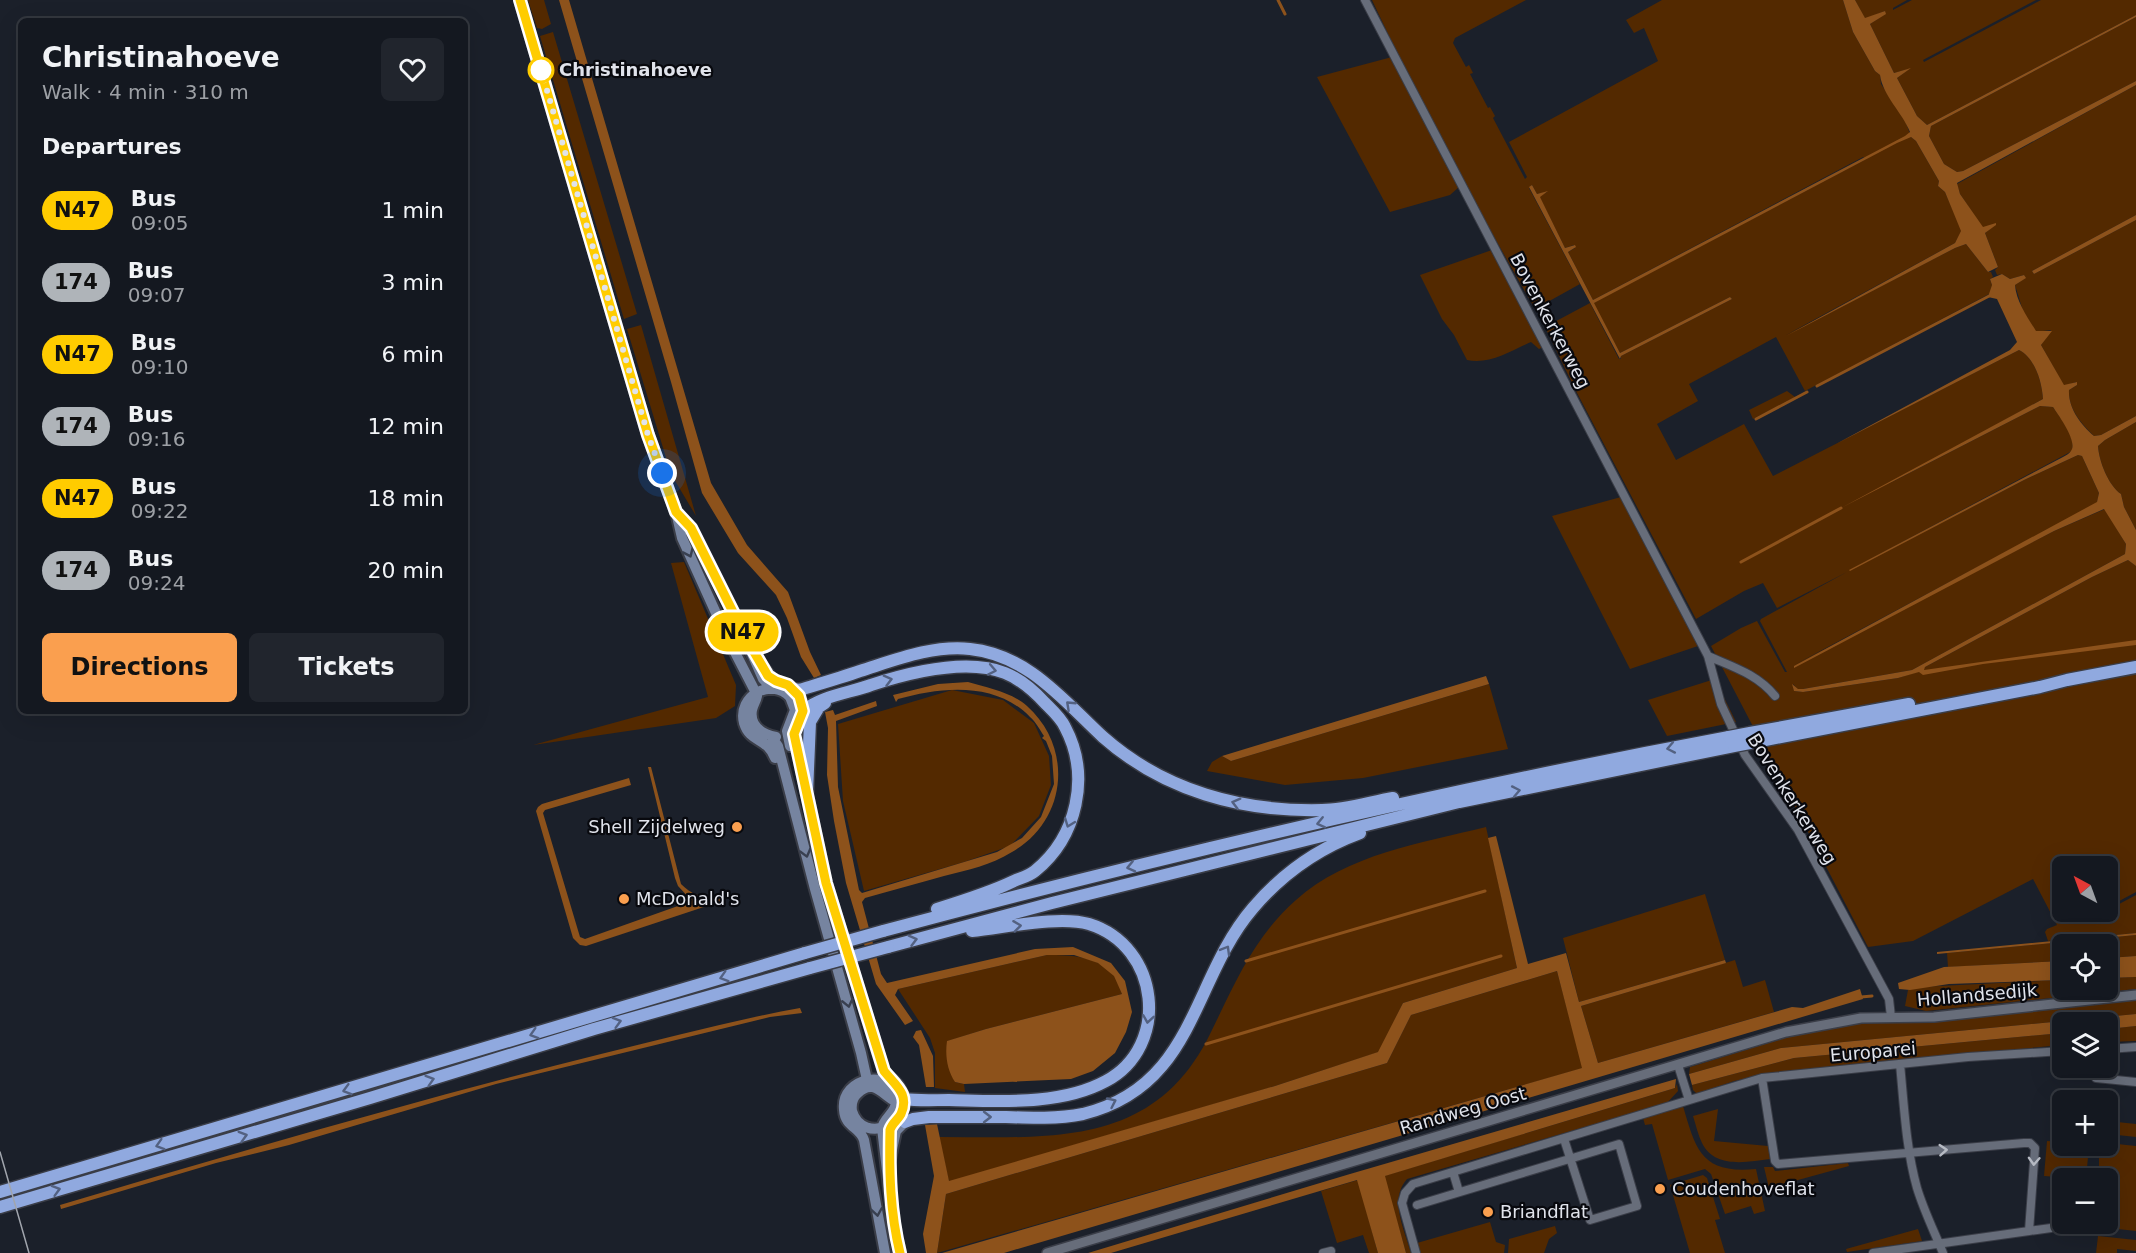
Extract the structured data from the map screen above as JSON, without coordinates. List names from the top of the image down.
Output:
{
  "streets": {
    "street": [
      "Bovenkerkerweg",
      "Hollandsedijk",
      "Europarei",
      "Randweg Oost"
    ]
  },
  "crossings": [
    ["Bovenkerkerweg", "Hollandsedijk"],
    ["Bovenkerkerweg", "Randweg Oost"],
    ["Hollandsedijk", "Randweg Oost"]
  ],
  "places": [
    "Christinahoeve",
    "Shell Zijdelweg",
    "McDonald's",
    "Coudenhoveflat",
    "Briandflat"
  ],
  "lines": ["bus line N47"],
  "north": "top left",
  "page": {
    "on_map": "N47",
    "heading": [
      ["Christinahoeve", "Walk · 4 min · 310 m"],
      "Departures"
    ],
    "list": [
      {
        "mark": "N47",
        "name": "Bus",
        "note": "09:05",
        "value": "1 min"
      },
      {
        "mark": "174",
        "name": "Bus",
        "note": "09:07",
        "value": "3 min"
      },
      {
        "mark": "N47",
        "name": "Bus",
        "note": "09:10",
        "value": "6 min"
      },
      {
        "mark": "174",
        "name": "Bus",
        "note": "09:16",
        "value": "12 min"
      },
      {
        "mark": "N47",
        "name": "Bus",
        "note": "09:22",
        "value": "18 min"
      },
      {
        "mark": "174",
        "name": "Bus",
        "note": "09:24",
        "value": "20 min"
      }
    ],
    "buttons": ["Directions", "Tickets"],
    "map_buttons": ["+", "−"]
  }
}
